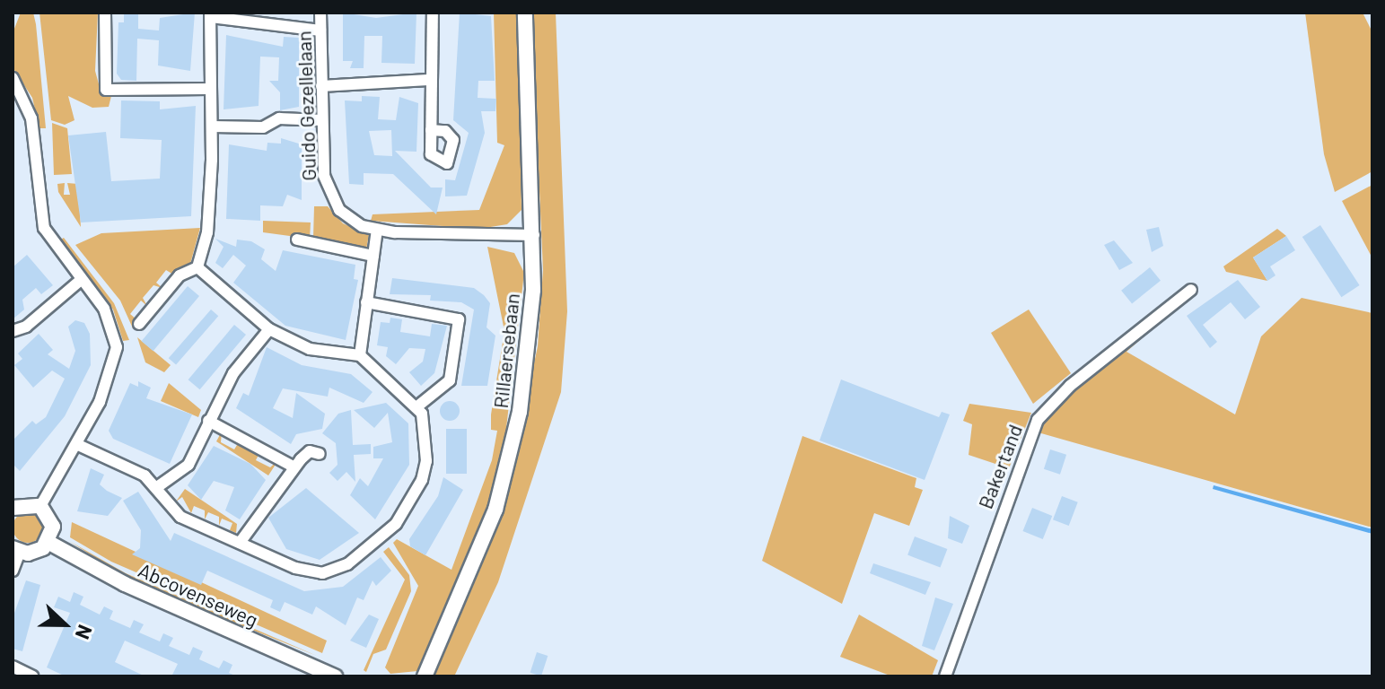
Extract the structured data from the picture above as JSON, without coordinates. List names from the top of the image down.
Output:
{
  "streets": {
    "street": [
      "Guido Gezellelaan",
      "Rillaersebaan",
      "Bakertand",
      "Abcovenseweg"
    ]
  },
  "crossings": [
    ["Guido Gezellelaan", "Rillaersebaan"]
  ],
  "north": "right"
}
